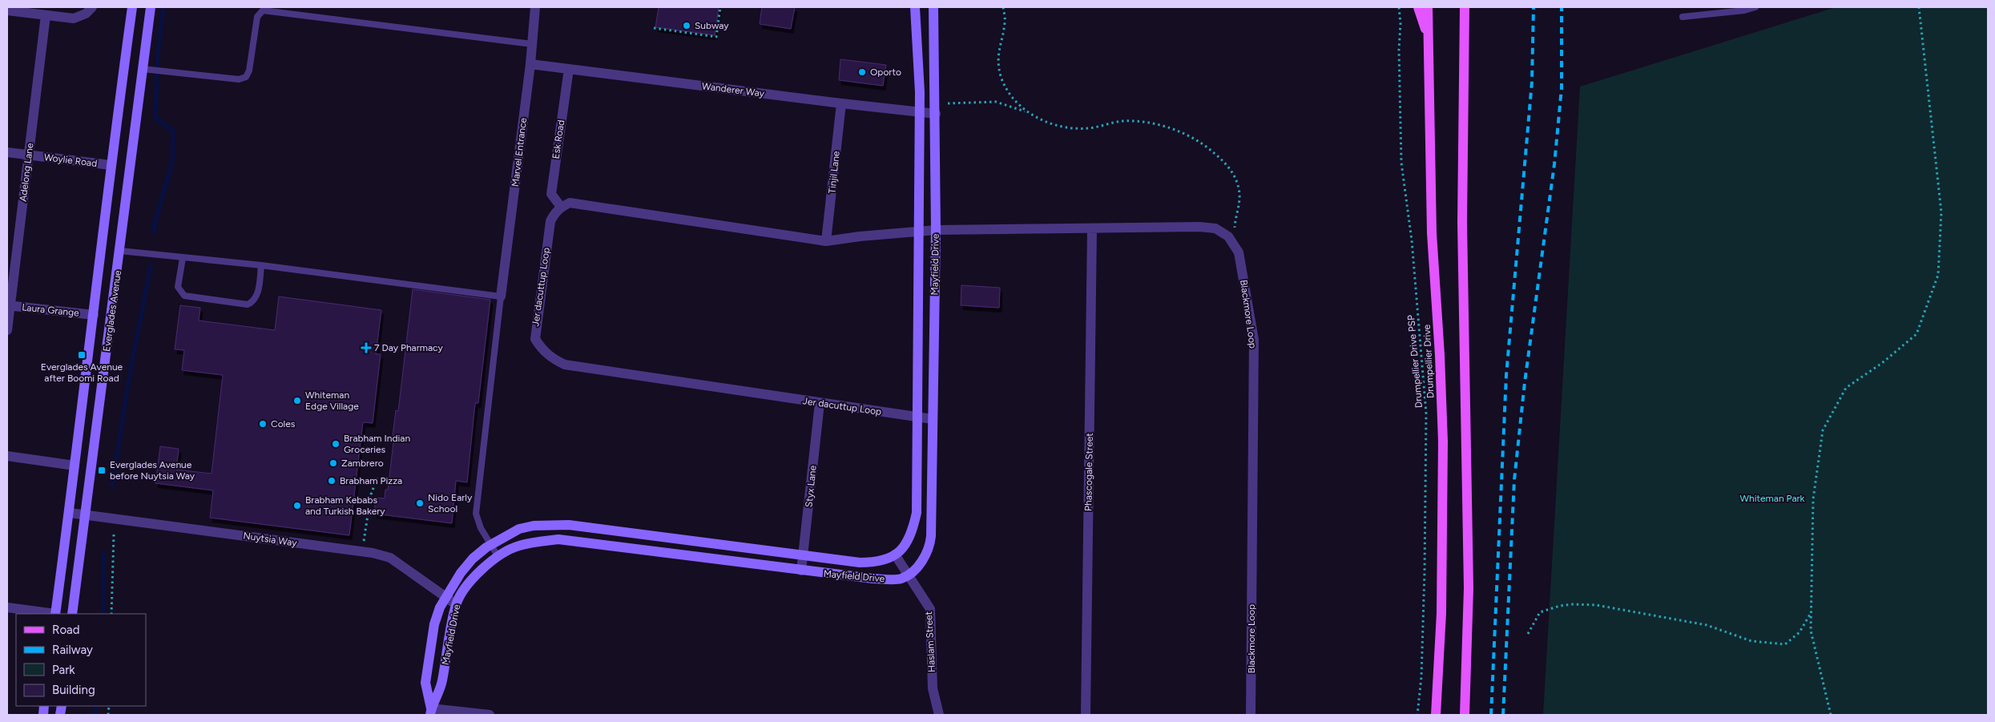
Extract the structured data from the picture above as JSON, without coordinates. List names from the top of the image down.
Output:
{
  "streets": {
    "main road": ["Drumpellier Drive"],
    "street": [
      "Wanderer Way",
      "Esk Road",
      "Marvel Entrance",
      "Woylie Road",
      "Adelong Lane",
      "Tinjil Lane",
      "Mayfield Drive",
      "Jer dacuttup Loop",
      "Laura Grange",
      "Everglades Avenue",
      "Blackmore Loop",
      "Phascogale Street",
      "Styx Lane",
      "Nuytsia Way",
      "Haslam Street"
    ],
    "path": ["Drumpellier Drive PSP"]
  },
  "crossings": [
    ["Wanderer Way", "Esk Road"],
    ["Wanderer Way", "Marvel Entrance"],
    ["Wanderer Way", "Tinjil Lane"],
    ["Wanderer Way", "Mayfield Drive"],
    ["Esk Road", "Jer dacuttup Loop"],
    ["Woylie Road", "Adelong Lane"],
    ["Woylie Road", "Everglades Avenue"],
    ["Adelong Lane", "Laura Grange"],
    ["Mayfield Drive", "Jer dacuttup Loop"],
    ["Mayfield Drive", "Blackmore Loop"],
    ["Mayfield Drive", "Styx Lane"],
    ["Mayfield Drive", "Nuytsia Way"],
    ["Mayfield Drive", "Haslam Street"],
    ["Jer dacuttup Loop", "Styx Lane"],
    ["Laura Grange", "Everglades Avenue"],
    ["Everglades Avenue", "Nuytsia Way"],
    ["Blackmore Loop", "Phascogale Street"]
  ],
  "parks": ["Whiteman Park"],
  "places": {
    "other": [
      "Subway",
      "Oporto",
      "Whiteman Edge Village",
      "Coles",
      "Brabham Indian Groceries",
      "Zambrero",
      "Brabham Pizza",
      "Nido Early School",
      "Brabham Kebabs and Turkish Bakery"
    ],
    "health": ["7 Day Pharmacy"],
    "transit": ["Everglades Avenue after Boomi Road", "Everglades Avenue before Nuytsia Way"]
  },
  "legend": [
    "Road",
    "Railway",
    "Park",
    "Building"
  ]
}
